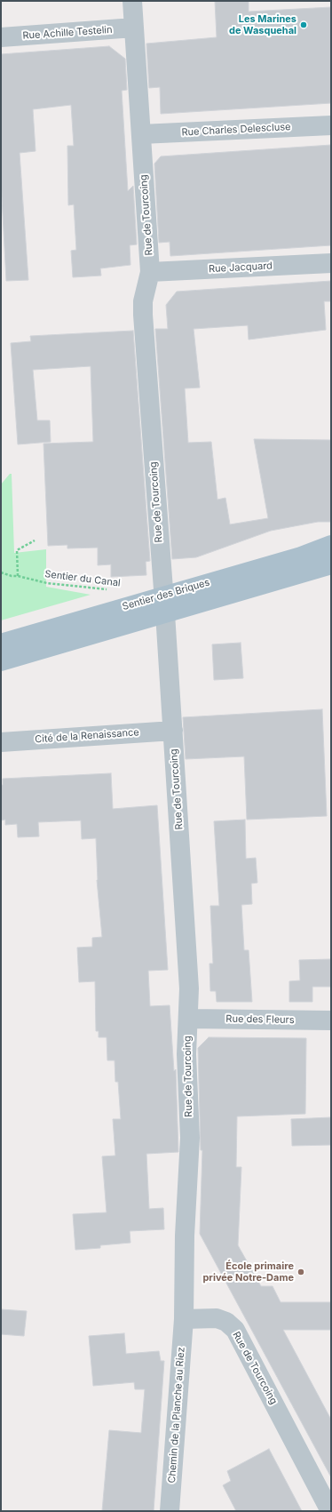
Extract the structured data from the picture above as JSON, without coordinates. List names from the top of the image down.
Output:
{
  "streets": {
    "main road": ["Sentier des Briques"],
    "street": [
      "Rue Achille Testelin",
      "Rue Charles Delescluse",
      "Rue de Tourcoing",
      "Rue Jacquard",
      "Cité de la Renaissance",
      "Rue des Fleurs",
      "Chemin de la Planche au Riez"
    ],
    "path": ["Sentier du Canal"]
  },
  "crossings": [
    ["Rue Achille Testelin", "Rue de Tourcoing"],
    ["Rue Charles Delescluse", "Rue de Tourcoing"],
    ["Rue de Tourcoing", "Rue Jacquard"],
    ["Rue de Tourcoing", "Sentier des Briques"],
    ["Rue de Tourcoing", "Cité de la Renaissance"],
    ["Rue de Tourcoing", "Rue des Fleurs"],
    ["Rue de Tourcoing", "Chemin de la Planche au Riez"]
  ],
  "places": ["Les Marines de Wasquehal", "École primaire privée Notre-Dame"]
}
